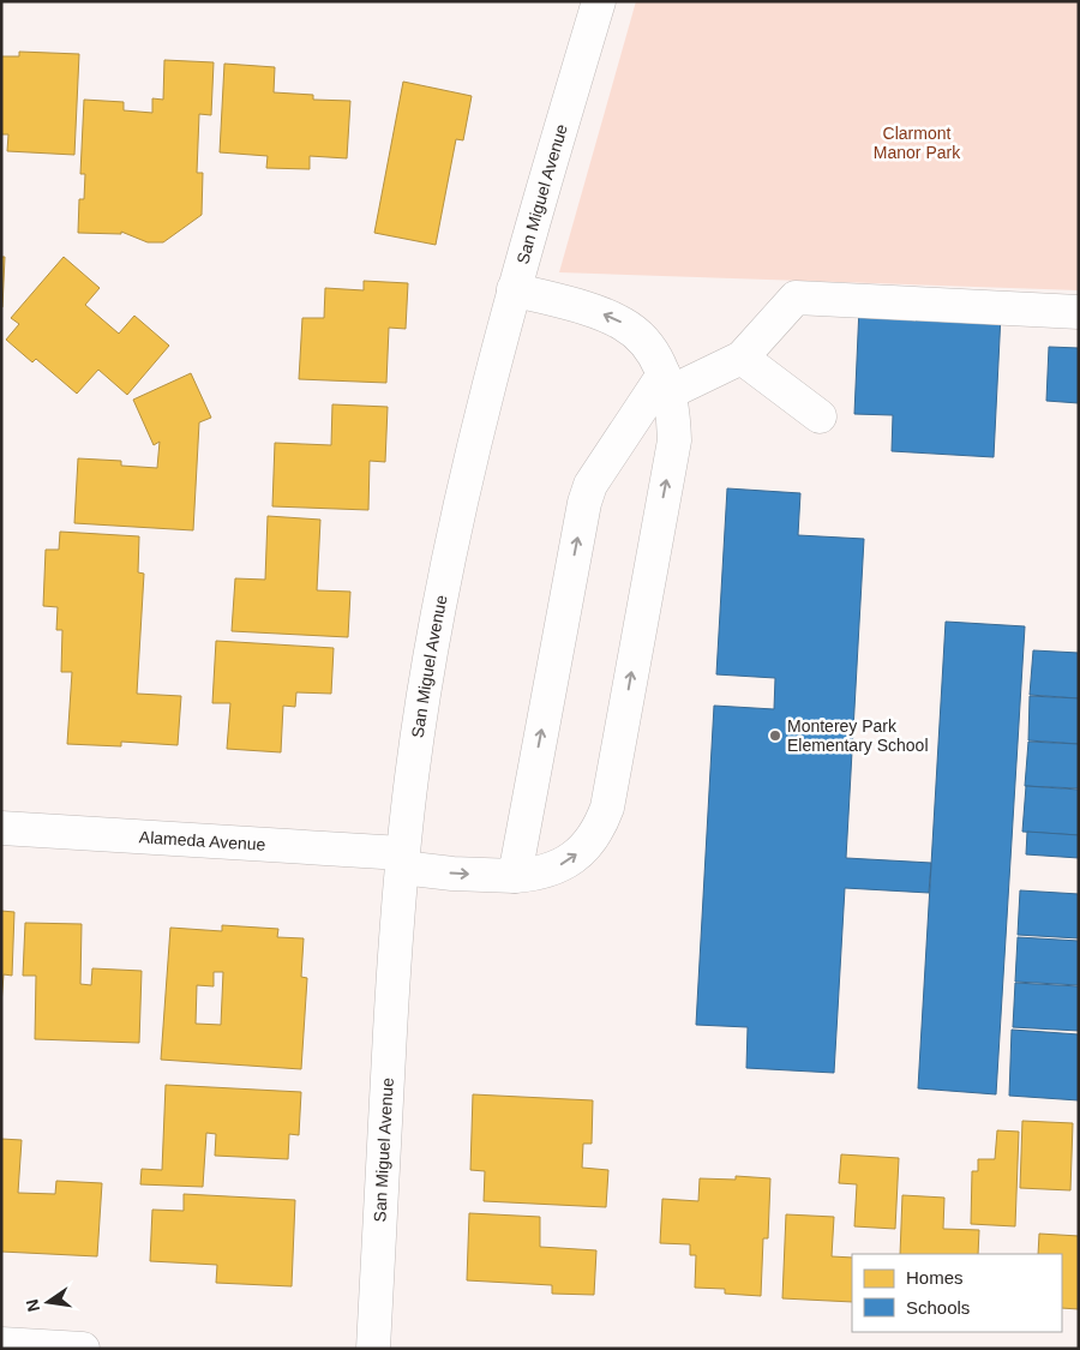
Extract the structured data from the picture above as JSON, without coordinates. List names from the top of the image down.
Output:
{
  "streets": {
    "street": ["San Miguel Avenue", "Alameda Avenue"]
  },
  "crossings": [
    ["San Miguel Avenue", "Alameda Avenue"]
  ],
  "parks": ["Clarmont Manor Park"],
  "places": ["Monterey Park Elementary School"],
  "legend": ["Homes", "Schools"],
  "north": "left"
}
